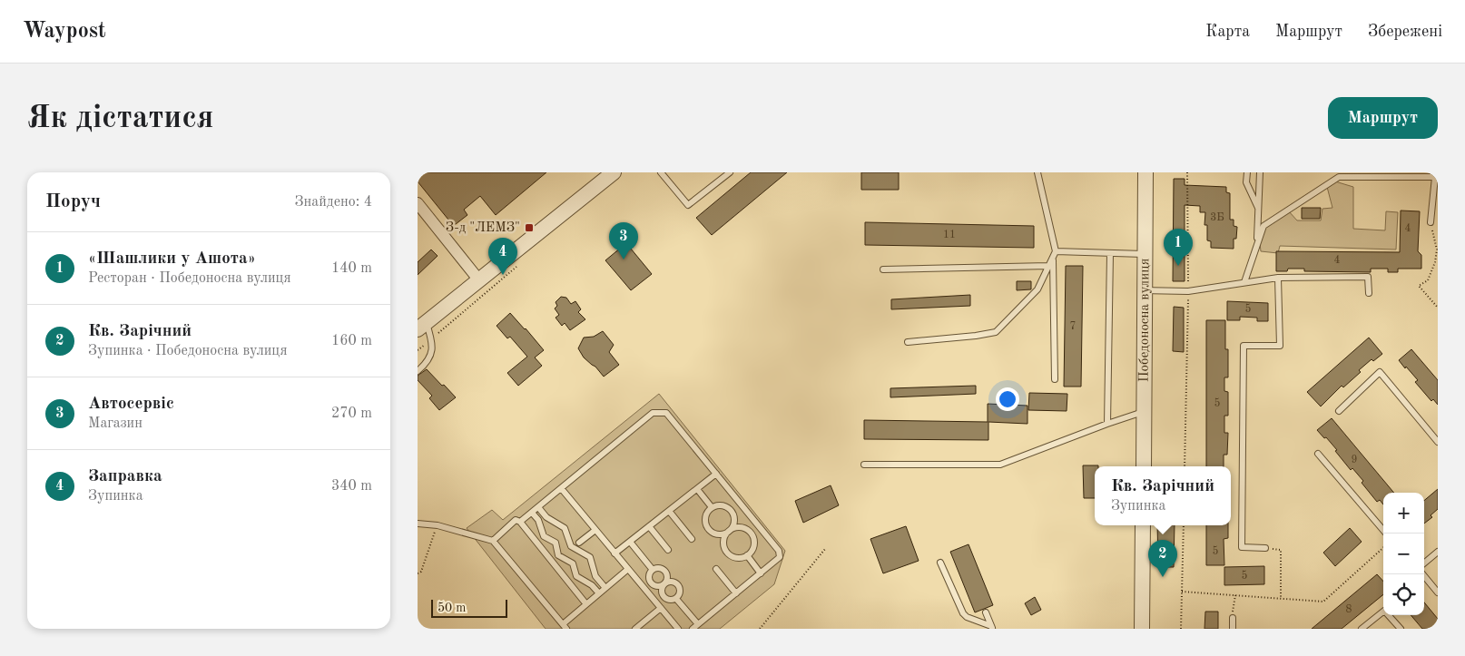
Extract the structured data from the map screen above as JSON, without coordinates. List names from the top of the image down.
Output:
{
  "streets": {
    "street": ["Победоносна вулиця"]
  },
  "places": {
    "transit": ["З-д \"ЛЕМЗ\""]
  },
  "house_numbers": [
    "3Б",
    "4",
    "11",
    "4",
    "5",
    "7",
    "5",
    "9",
    "5",
    "5",
    "8"
  ],
  "scale_bar": "50 m",
  "page": {
    "header": "Waypost",
    "nav": ["Карта", "Маршрут", "Збережені"],
    "buttons": "Маршрут",
    "title": "Як дістатися",
    "heading": ["Поруч", "Знайдено: 4"],
    "pins": [
      "3",
      "1",
      "4",
      "2"
    ],
    "list": [
      {
        "mark": "1",
        "name": "«Шашлики у Ашота»",
        "note": "Ресторан · Победоносна вулиця",
        "value": "140 m"
      },
      {
        "mark": "2",
        "name": "Кв. Зарічний",
        "note": "Зупинка · Победоносна вулиця",
        "value": "160 m"
      },
      {
        "mark": "3",
        "name": "Автосервіс",
        "note": "Магазин",
        "value": "270 m"
      },
      {
        "mark": "4",
        "name": "Заправка",
        "note": "Зупинка",
        "value": "340 m"
      }
    ],
    "popup": ["Кв. Зарічний", "Зупинка"],
    "map_buttons": ["+", "−"],
    "scale": "50 m"
  }
}
